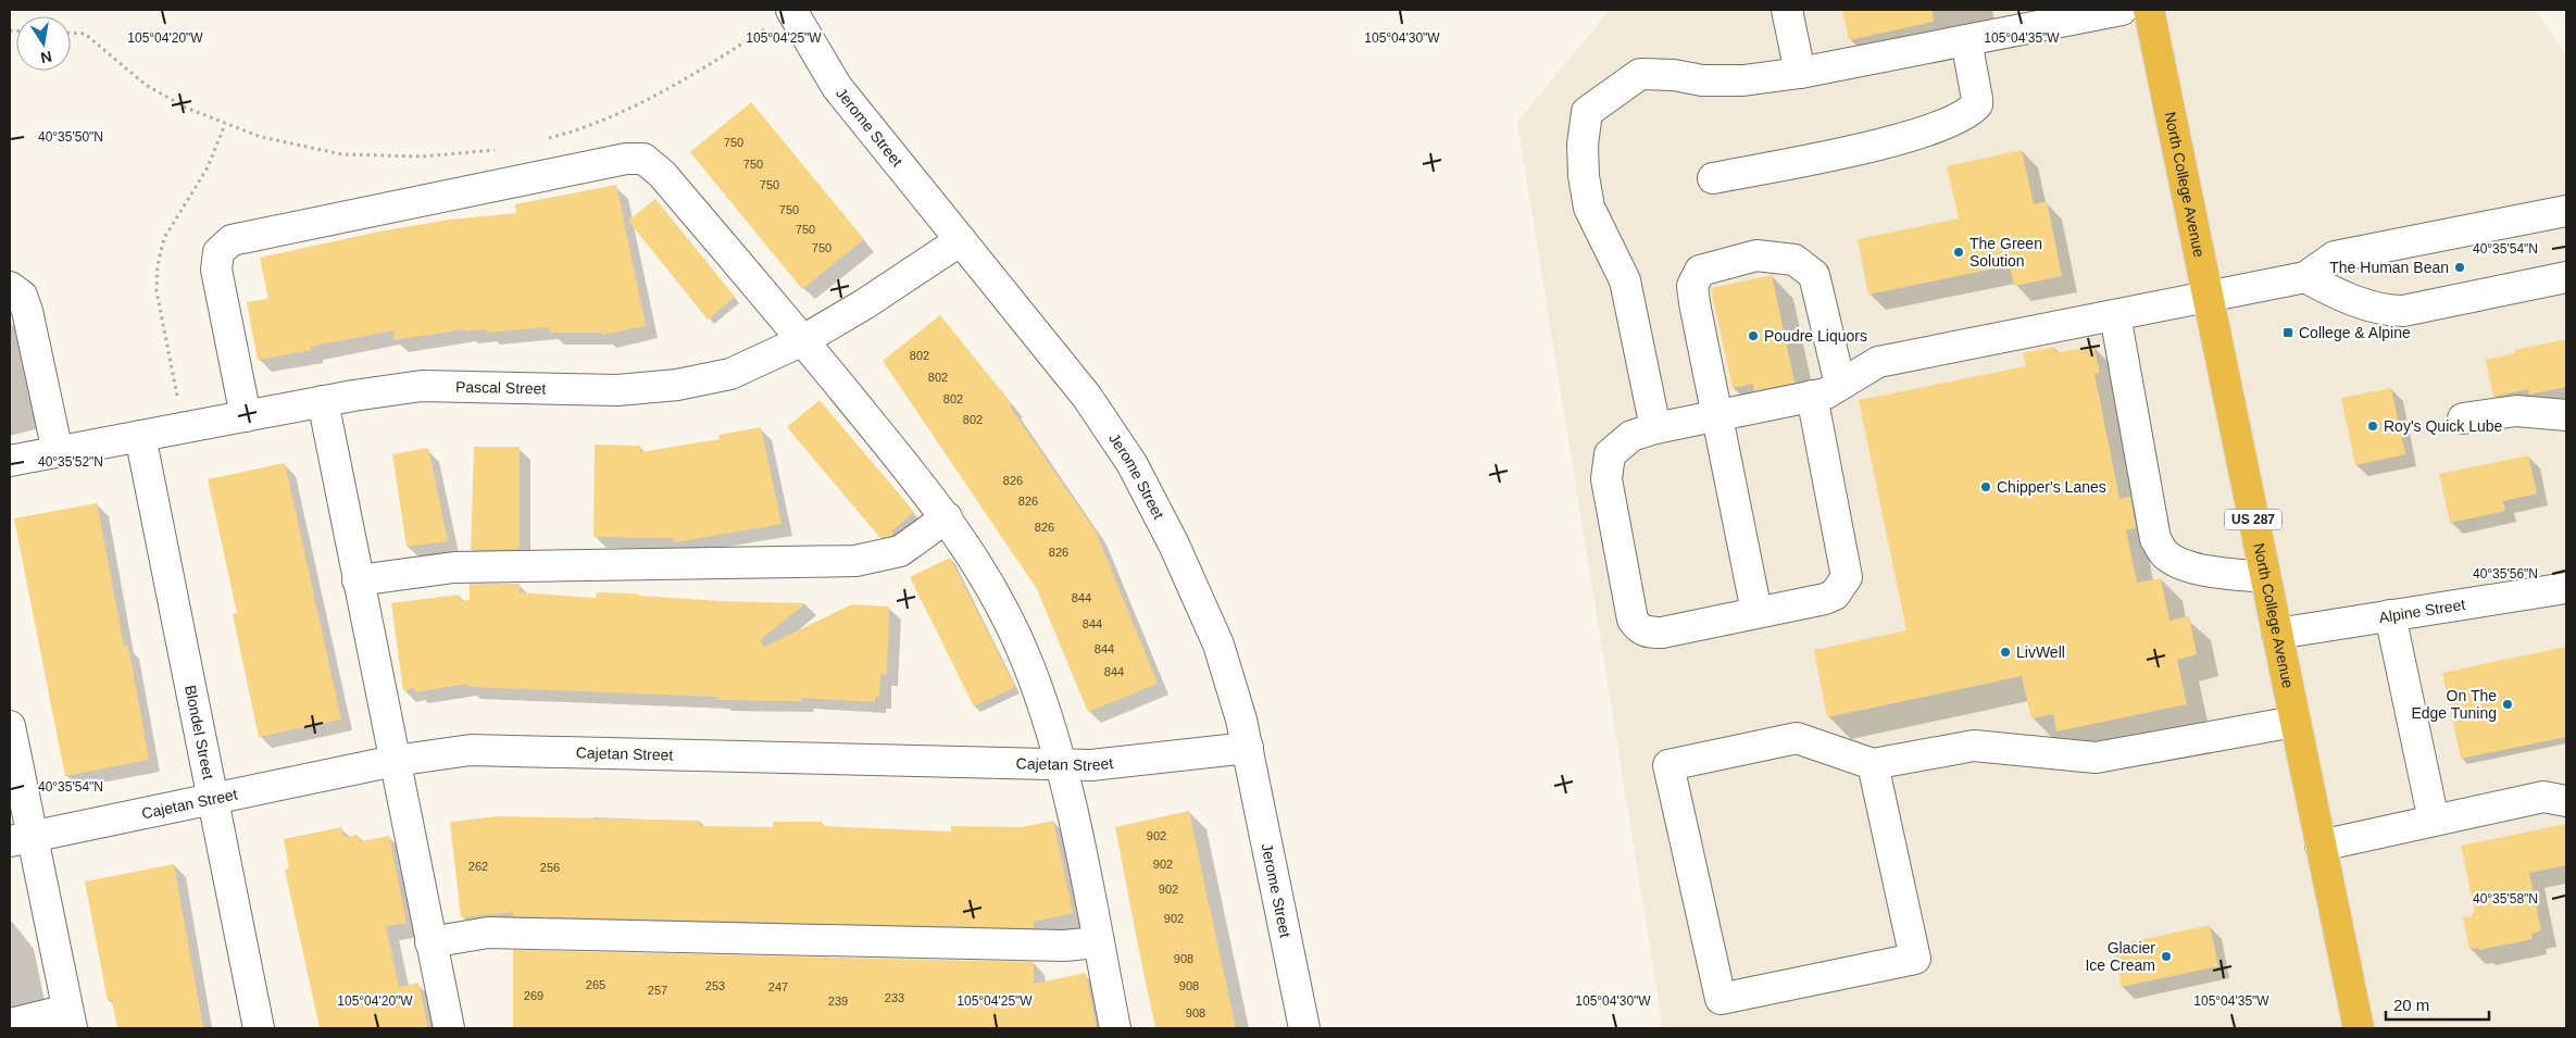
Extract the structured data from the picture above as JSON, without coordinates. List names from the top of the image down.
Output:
{
  "streets": {
    "highway": ["North College Avenue", "US 287"],
    "street": [
      "Jerome Street",
      "Pascal Street",
      "Alpine Street",
      "Blondel Street",
      "Cajetan Street"
    ]
  },
  "crossings": [
    ["Jerome Street", "Pascal Street"],
    ["Jerome Street", "Cajetan Street"],
    ["North College Avenue", "Alpine Street"],
    ["Pascal Street", "Blondel Street"],
    ["Blondel Street", "Cajetan Street"]
  ],
  "places": {
    "other": [
      "The Green Solution",
      "The Human Bean",
      "Poudre Liquors",
      "Roy's Quick Lube",
      "Chipper's Lanes",
      "LivWell",
      "On The Edge Tuning",
      "Glacier Ice Cream"
    ],
    "transit": ["College & Alpine"]
  },
  "house_numbers": [
    "750",
    "750",
    "750",
    "750",
    "750",
    "750",
    "802",
    "802",
    "802",
    "802",
    "826",
    "826",
    "826",
    "826",
    "844",
    "844",
    "844",
    "844",
    "902",
    "902",
    "262",
    "256",
    "902",
    "902",
    "908",
    "265",
    "253",
    "908",
    "247",
    "257",
    "269",
    "233",
    "239",
    "908"
  ],
  "scale_bar": "20 m",
  "north": "bottom",
  "coordinates": [
    "105°04'20\"W",
    "105°04'25\"W",
    "105°04'30\"W",
    "105°04'35\"W",
    "40°35'50\"N",
    "40°35'54\"N",
    "40°35'52\"N",
    "40°35'56\"N",
    "40°35'58\"N"
  ]
}
